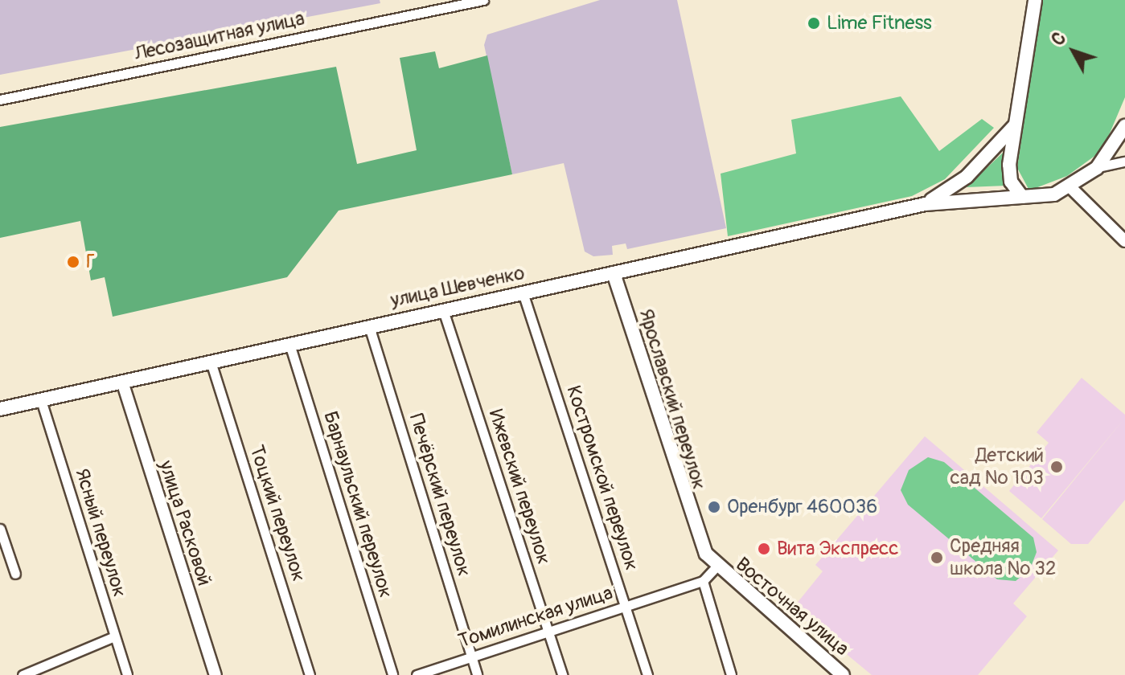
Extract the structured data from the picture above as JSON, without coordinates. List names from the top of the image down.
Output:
{
  "streets": {
    "main road": ["улица Шевченко", "Ярославский переулок", "Восточная улица"],
    "street": [
      "Лесозащитная улица",
      "Костромской переулок",
      "Ижевский переулок",
      "Печёрский переулок",
      "Барнаульский переулок",
      "Тоцкий переулок",
      "улица Расковой",
      "Ясный переулок",
      "Томилинская улица"
    ]
  },
  "crossings": [
    ["улица Шевченко", "Ярославский переулок"],
    ["улица Шевченко", "Костромской переулок"],
    ["улица Шевченко", "Ижевский переулок"],
    ["улица Шевченко", "Печёрский переулок"],
    ["улица Шевченко", "Барнаульский переулок"],
    ["улица Шевченко", "Тоцкий переулок"],
    ["улица Шевченко", "улица Расковой"],
    ["улица Шевченко", "Ясный переулок"],
    ["Ярославский переулок", "Восточная улица"],
    ["Костромской переулок", "Томилинская улица"],
    ["Ижевский переулок", "Томилинская улица"],
    ["Печёрский переулок", "Томилинская улица"]
  ],
  "places": [
    "Lime Fitness",
    "Г",
    "Детский сад № 103",
    "Оренбург 460036",
    "Вита Экспресс",
    "Средняя школа № 32"
  ],
  "north": "top left"
}
